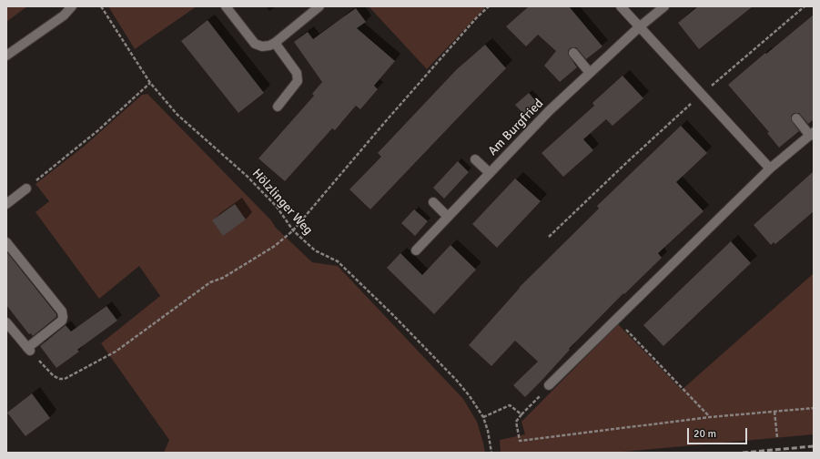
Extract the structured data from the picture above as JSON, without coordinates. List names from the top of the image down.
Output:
{
  "streets": {
    "street": ["Am Burgfried"],
    "path": ["Hölzlinger Weg"]
  },
  "scale_bar": "20 m"
}
